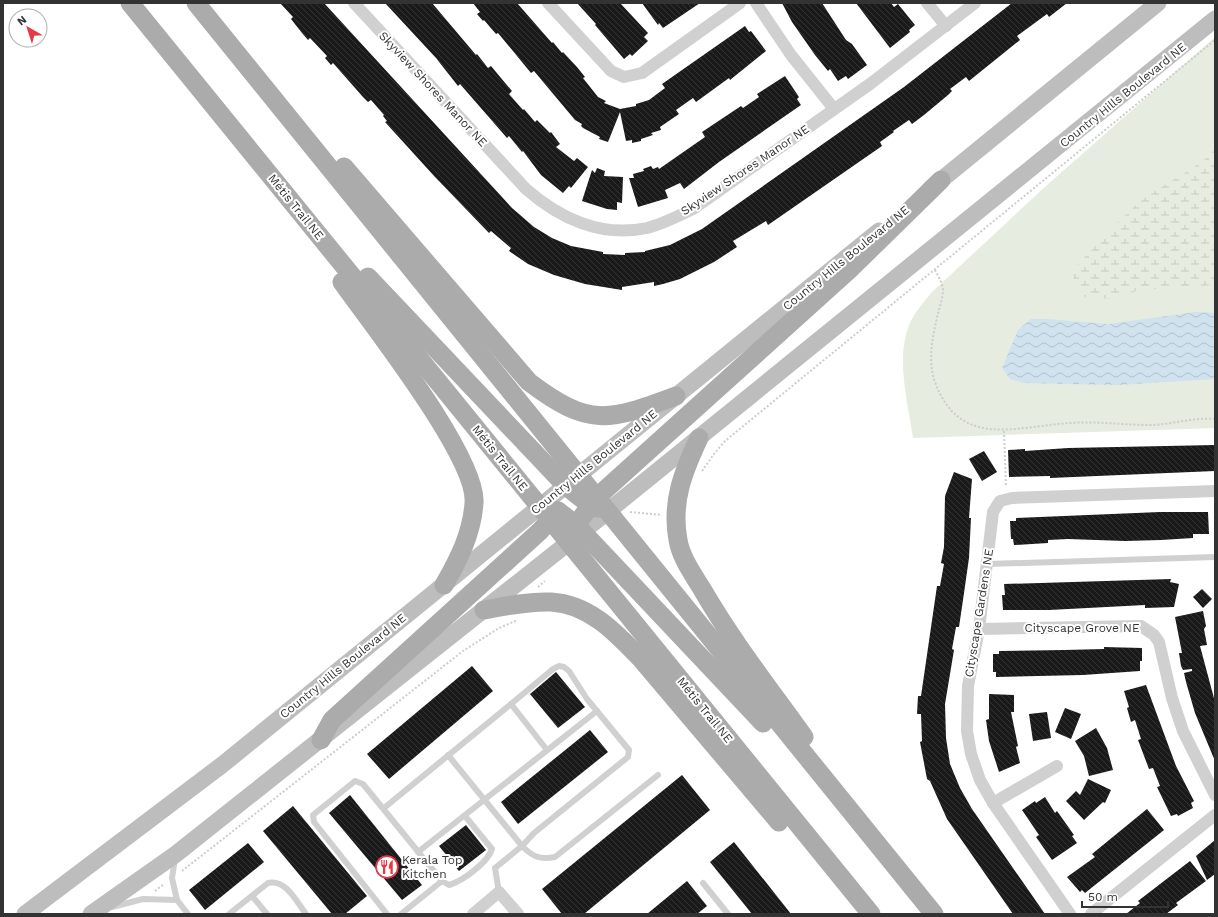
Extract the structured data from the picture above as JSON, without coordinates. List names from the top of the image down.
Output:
{
  "streets": {
    "main road": ["Country Hills Boulevard NE", "Métis Trail NE"],
    "street": ["Skyview Shores Manor NE", "Cityscape Gardens NE", "Cityscape Grove NE"]
  },
  "crossings": [
    ["Country Hills Boulevard NE", "Métis Trail NE"],
    ["Cityscape Gardens NE", "Cityscape Grove NE"]
  ],
  "places": {
    "restaurant": ["Kerala Top Kitchen"]
  },
  "scale_bar": "50 m",
  "north": "top left"
}
